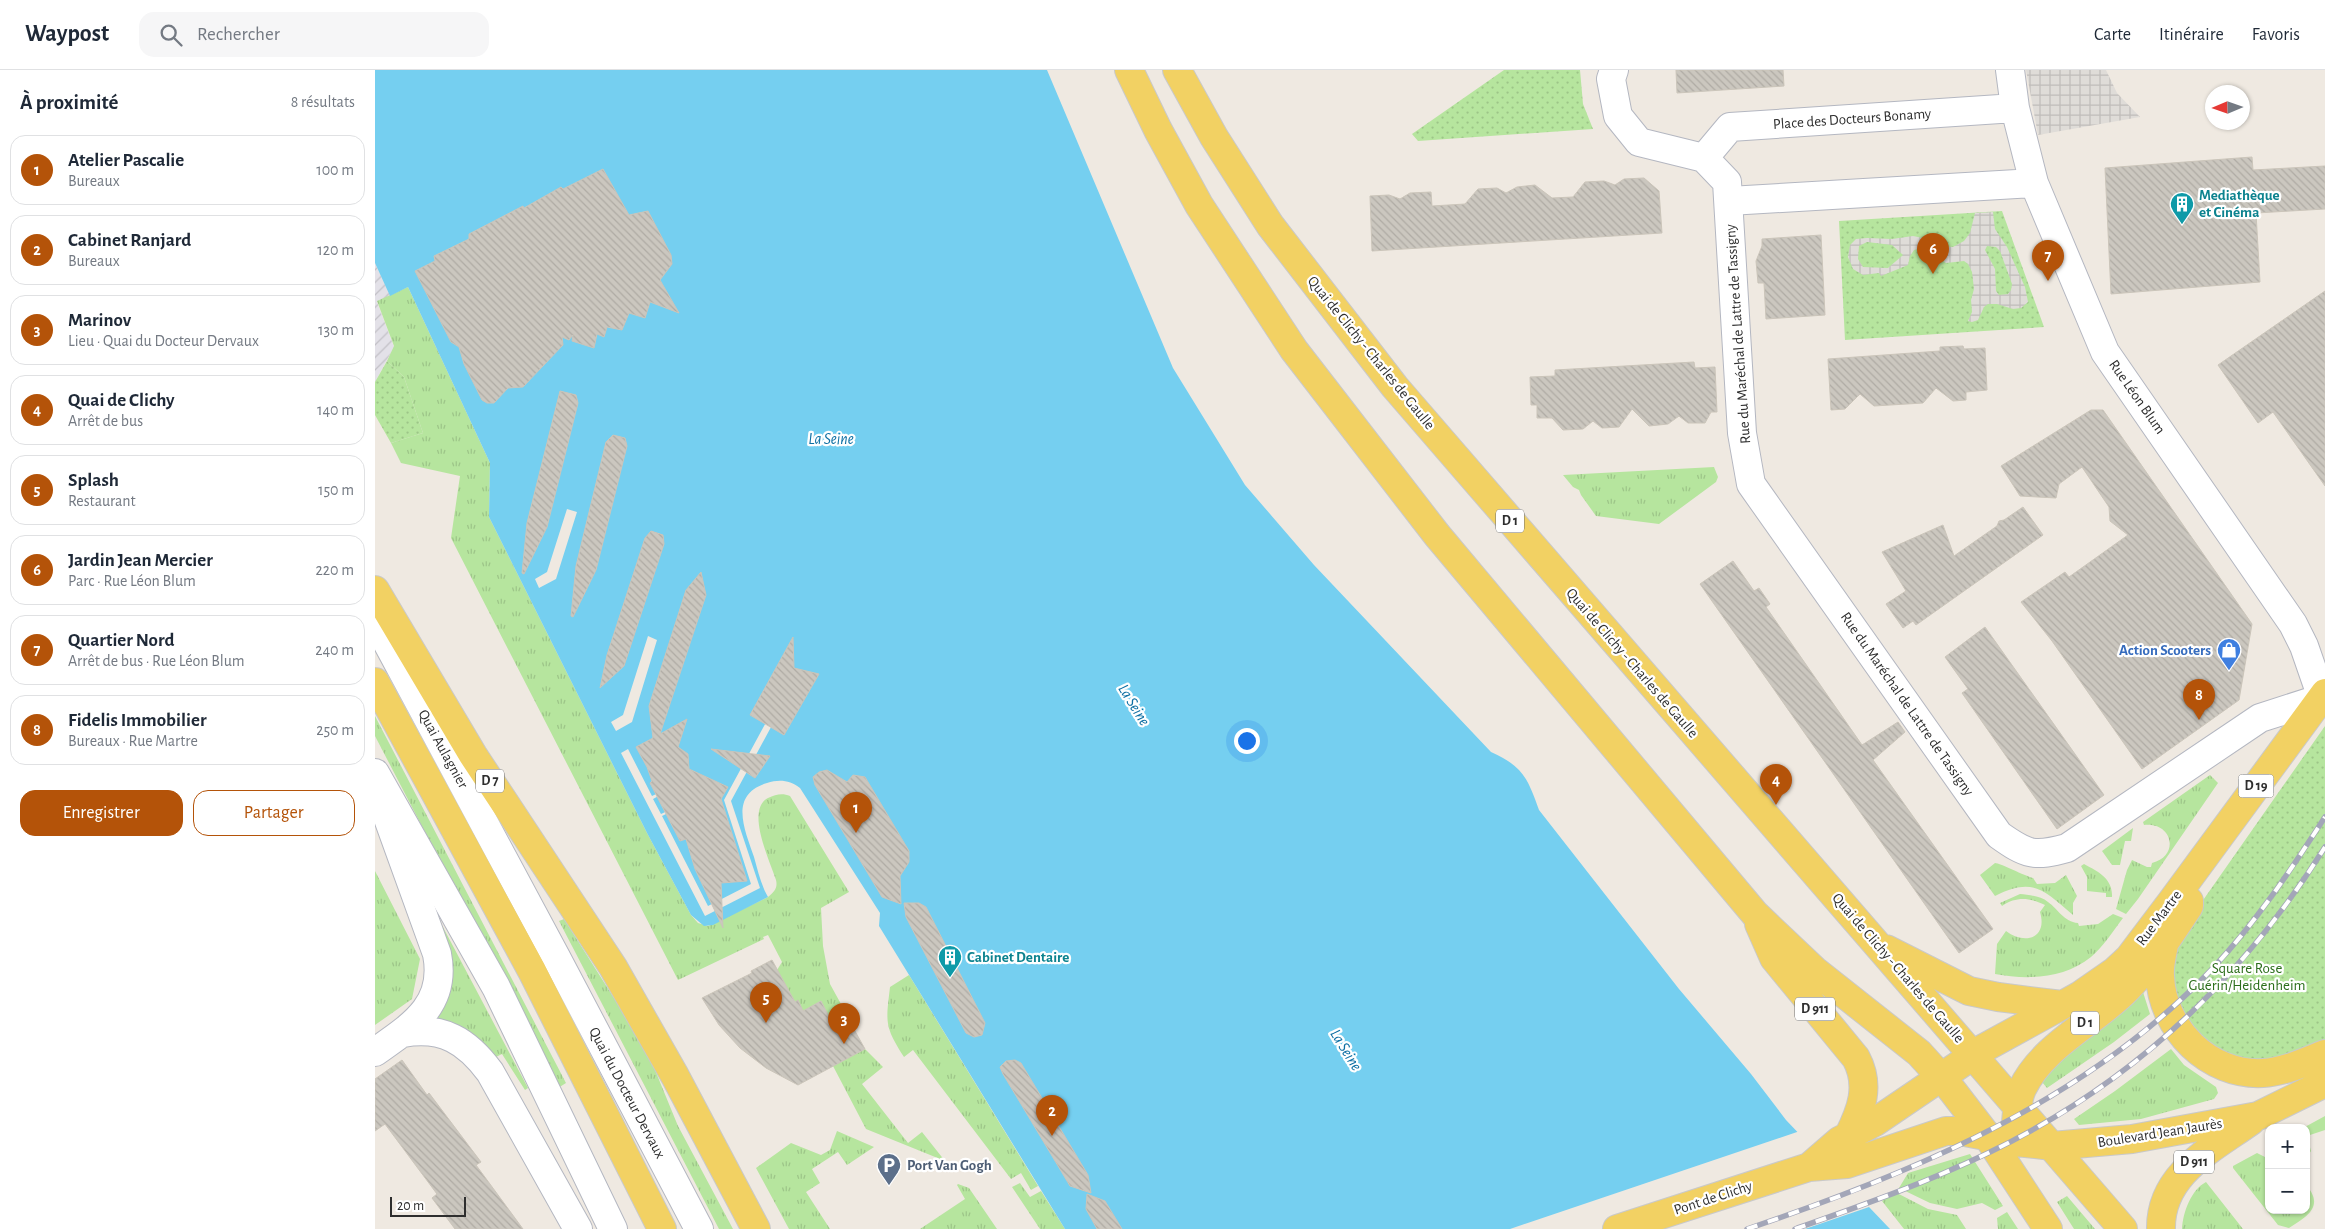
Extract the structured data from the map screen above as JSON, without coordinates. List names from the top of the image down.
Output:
{
  "streets": {
    "main road": [
      "Quai de Clichy - Charles de Gaulle",
      "D 1",
      "Quai Aulagnier",
      "D 7",
      "D 19",
      "Rue Martre",
      "D 911",
      "Quai du Docteur Dervaux",
      "Boulevard Jean Jaurès",
      "Pont de Clichy"
    ],
    "street": ["Place des Docteurs Bonamy", "Rue du Maréchal de Lattre de Tassigny", "Rue Léon Blum"]
  },
  "crossings": [
    ["Place des Docteurs Bonamy", "Rue du Maréchal de Lattre de Tassigny"],
    ["Place des Docteurs Bonamy", "Rue Léon Blum"],
    ["Rue du Maréchal de Lattre de Tassigny", "Rue Léon Blum"],
    ["Rue du Maréchal de Lattre de Tassigny", "Rue Martre"],
    ["Quai de Clichy - Charles de Gaulle", "D 1"],
    ["Quai de Clichy - Charles de Gaulle", "Rue Martre"],
    ["Quai de Clichy - Charles de Gaulle", "Boulevard Jean Jaurès"],
    ["Rue Léon Blum", "Rue Martre"],
    ["D 1", "Rue Martre"],
    ["D 1", "Boulevard Jean Jaurès"],
    ["D 1", "Pont de Clichy"],
    ["Quai Aulagnier", "Quai du Docteur Dervaux"],
    ["D 911", "Boulevard Jean Jaurès"],
    ["D 911", "Pont de Clichy"],
    ["Boulevard Jean Jaurès", "Pont de Clichy"]
  ],
  "water": ["La Seine"],
  "parks": ["Square Rose Guérin/Heidenheim"],
  "places": {
    "building": ["Mediathèque et Cinéma", "Cabinet Dentaire"],
    "shop": ["Action Scooters"],
    "parking": ["Port Van Gogh"]
  },
  "scale_bar": "20 m",
  "north": "left",
  "page": {
    "header": "Waypost",
    "search": "Rechercher",
    "nav": ["Carte", "Itinéraire", "Favoris"],
    "heading": ["À proximité", "8 résultats"],
    "list": [
      {
        "mark": "1",
        "name": "Atelier Pascalie",
        "note": "Bureaux",
        "value": "100 m"
      },
      {
        "mark": "2",
        "name": "Cabinet Ranjard",
        "note": "Bureaux",
        "value": "120 m"
      },
      {
        "mark": "3",
        "name": "Marinov",
        "note": "Lieu · Quai du Docteur Dervaux",
        "value": "130 m"
      },
      {
        "mark": "4",
        "name": "Quai de Clichy",
        "note": "Arrêt de bus",
        "value": "140 m"
      },
      {
        "mark": "5",
        "name": "Splash",
        "note": "Restaurant",
        "value": "150 m"
      },
      {
        "mark": "6",
        "name": "Jardin Jean Mercier",
        "note": "Parc · Rue Léon Blum",
        "value": "220 m"
      },
      {
        "mark": "7",
        "name": "Quartier Nord",
        "note": "Arrêt de bus · Rue Léon Blum",
        "value": "240 m"
      },
      {
        "mark": "8",
        "name": "Fidelis Immobilier",
        "note": "Bureaux · Rue Martre",
        "value": "250 m"
      }
    ],
    "pins": [
      "6",
      "7",
      "8",
      "4",
      "1",
      "5",
      "3",
      "2"
    ],
    "buttons": ["Enregistrer", "Partager"],
    "map_buttons": ["+", "−"],
    "scale": "20 m"
  }
}
